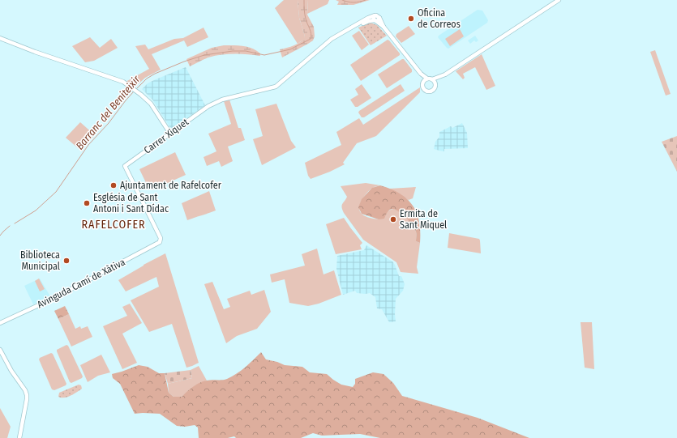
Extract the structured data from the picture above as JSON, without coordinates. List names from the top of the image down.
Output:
{
  "streets": {
    "street": ["Carrer Xiquet", "Avinguda Camí de Xàtiva"]
  },
  "crossings": [
    ["Carrer Xiquet", "Avinguda Camí de Xàtiva"]
  ],
  "districts": ["RAFELCOFER"],
  "water": ["Barranc del Beniteixir"],
  "places": [
    "Oficina de Correos",
    "Ajuntament de Rafelcofer",
    "Església de Sant Antoni i Sant Dídac",
    "Ermita de Sant Miquel",
    "Biblioteca Municipal"
  ]
}
